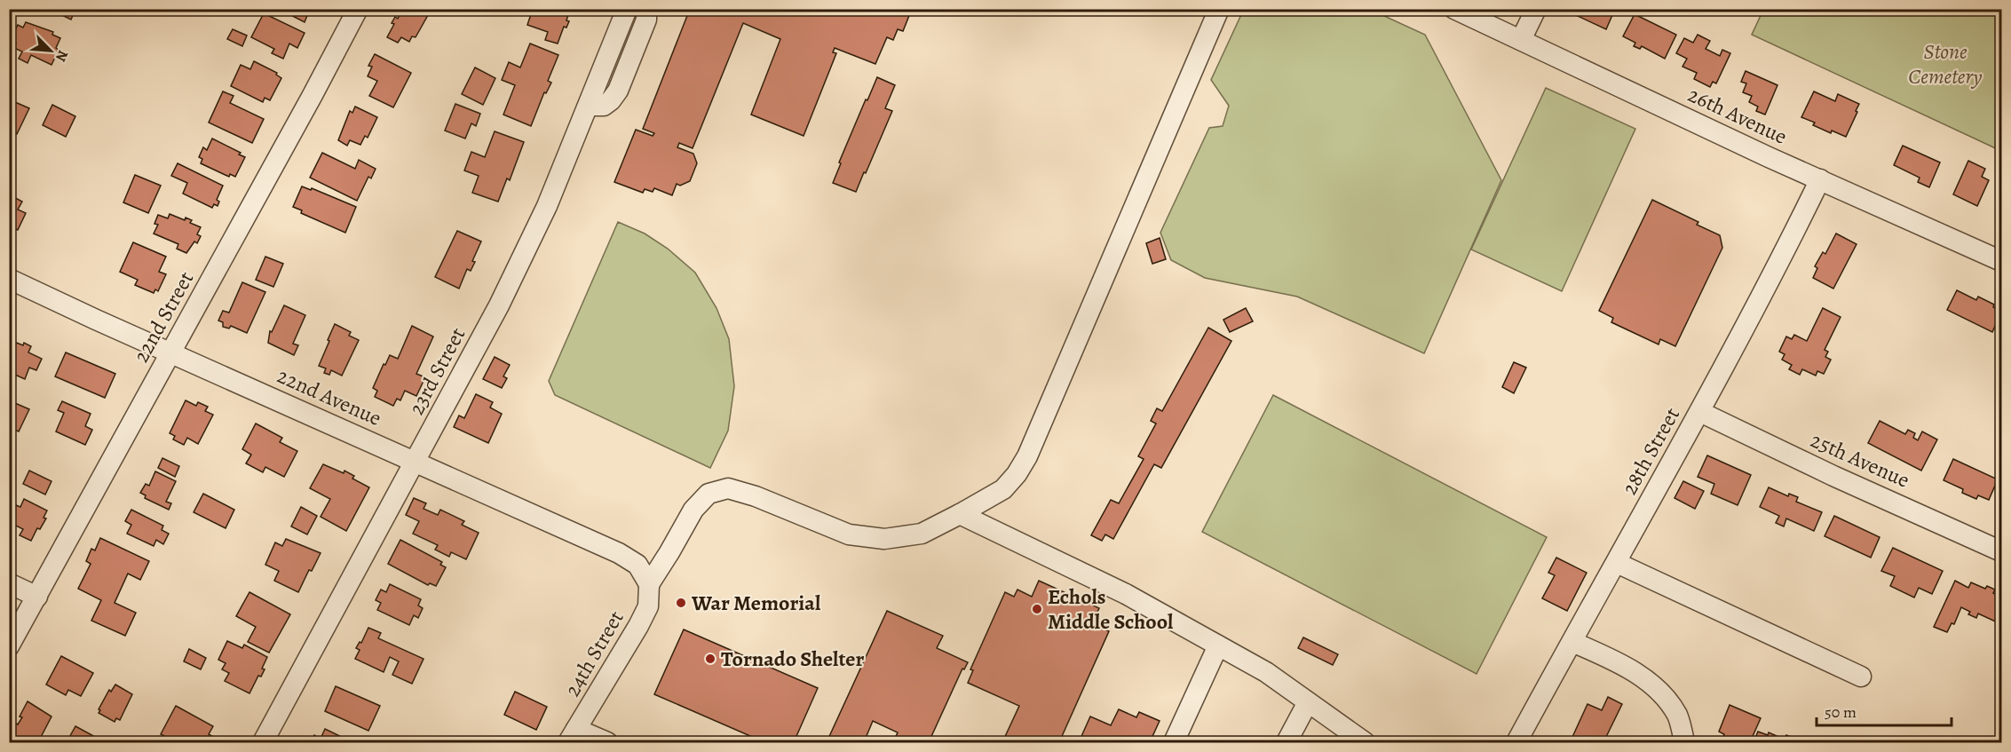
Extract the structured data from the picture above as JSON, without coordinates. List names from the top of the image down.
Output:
{
  "streets": {
    "street": [
      "26th Avenue",
      "22nd Street",
      "23rd Street",
      "22nd Avenue",
      "28th Street",
      "25th Avenue",
      "24th Street"
    ]
  },
  "crossings": [
    ["26th Avenue", "28th Street"],
    ["22nd Street", "22nd Avenue"],
    ["23rd Street", "22nd Avenue"],
    ["22nd Avenue", "24th Street"],
    ["28th Street", "25th Avenue"]
  ],
  "parks": ["Stone Cemetery"],
  "places": ["War Memorial", "Echols Middle School", "Tornado Shelter"],
  "scale_bar": "50 m",
  "north": "bottom right"
}
